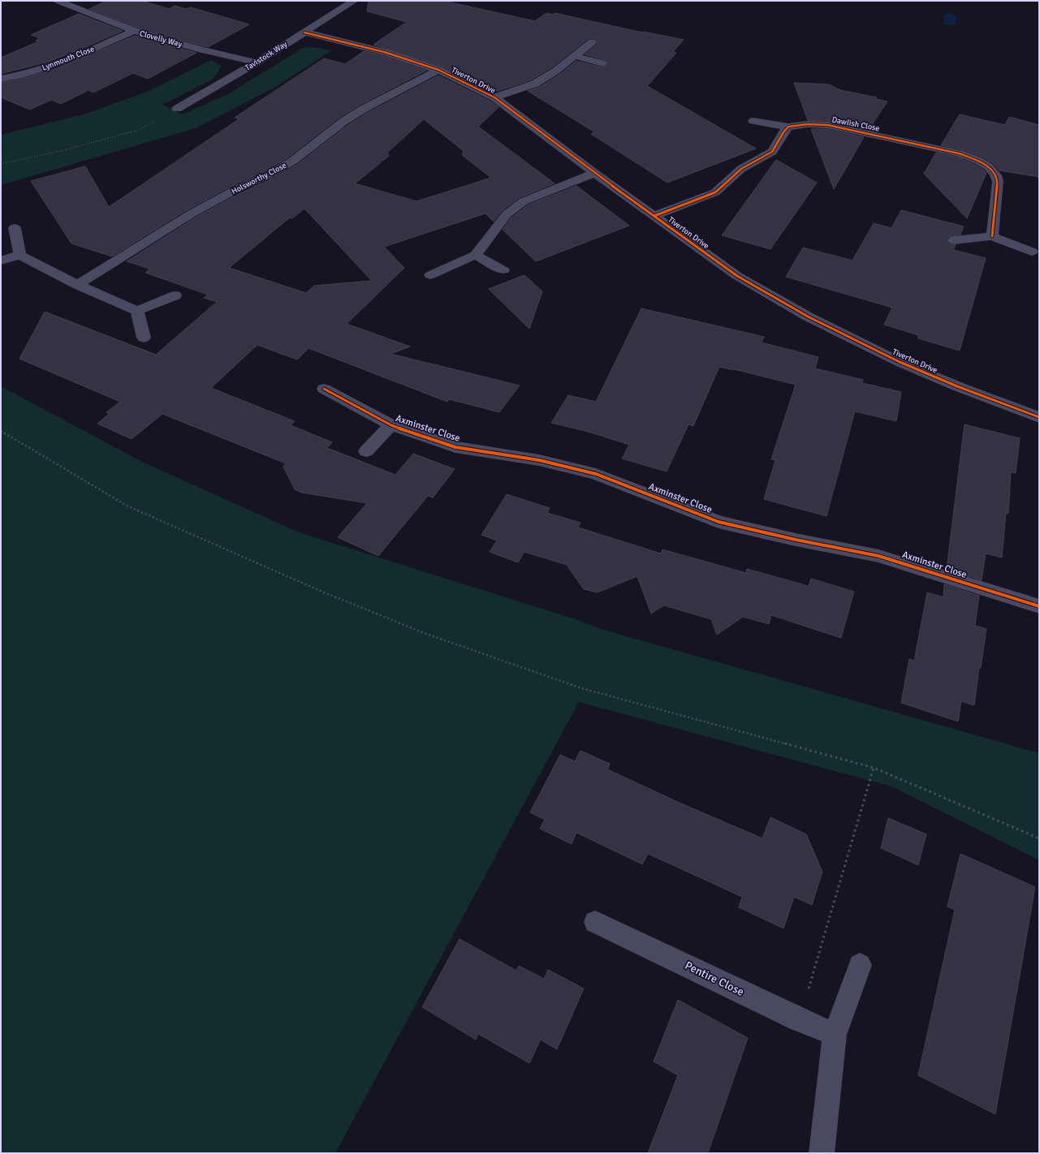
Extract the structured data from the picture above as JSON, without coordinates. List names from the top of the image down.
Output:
{
  "streets": {
    "street": [
      "Clovelly Way",
      "Tavistock Way",
      "Lynmouth Close",
      "Tiverton Drive",
      "Dawlish Close",
      "Holsworthy Close",
      "Axminster Close",
      "Pentire Close"
    ]
  },
  "crossings": [
    ["Clovelly Way", "Tavistock Way"],
    ["Clovelly Way", "Lynmouth Close"],
    ["Tavistock Way", "Tiverton Drive"],
    ["Tiverton Drive", "Holsworthy Close"]
  ]
}
